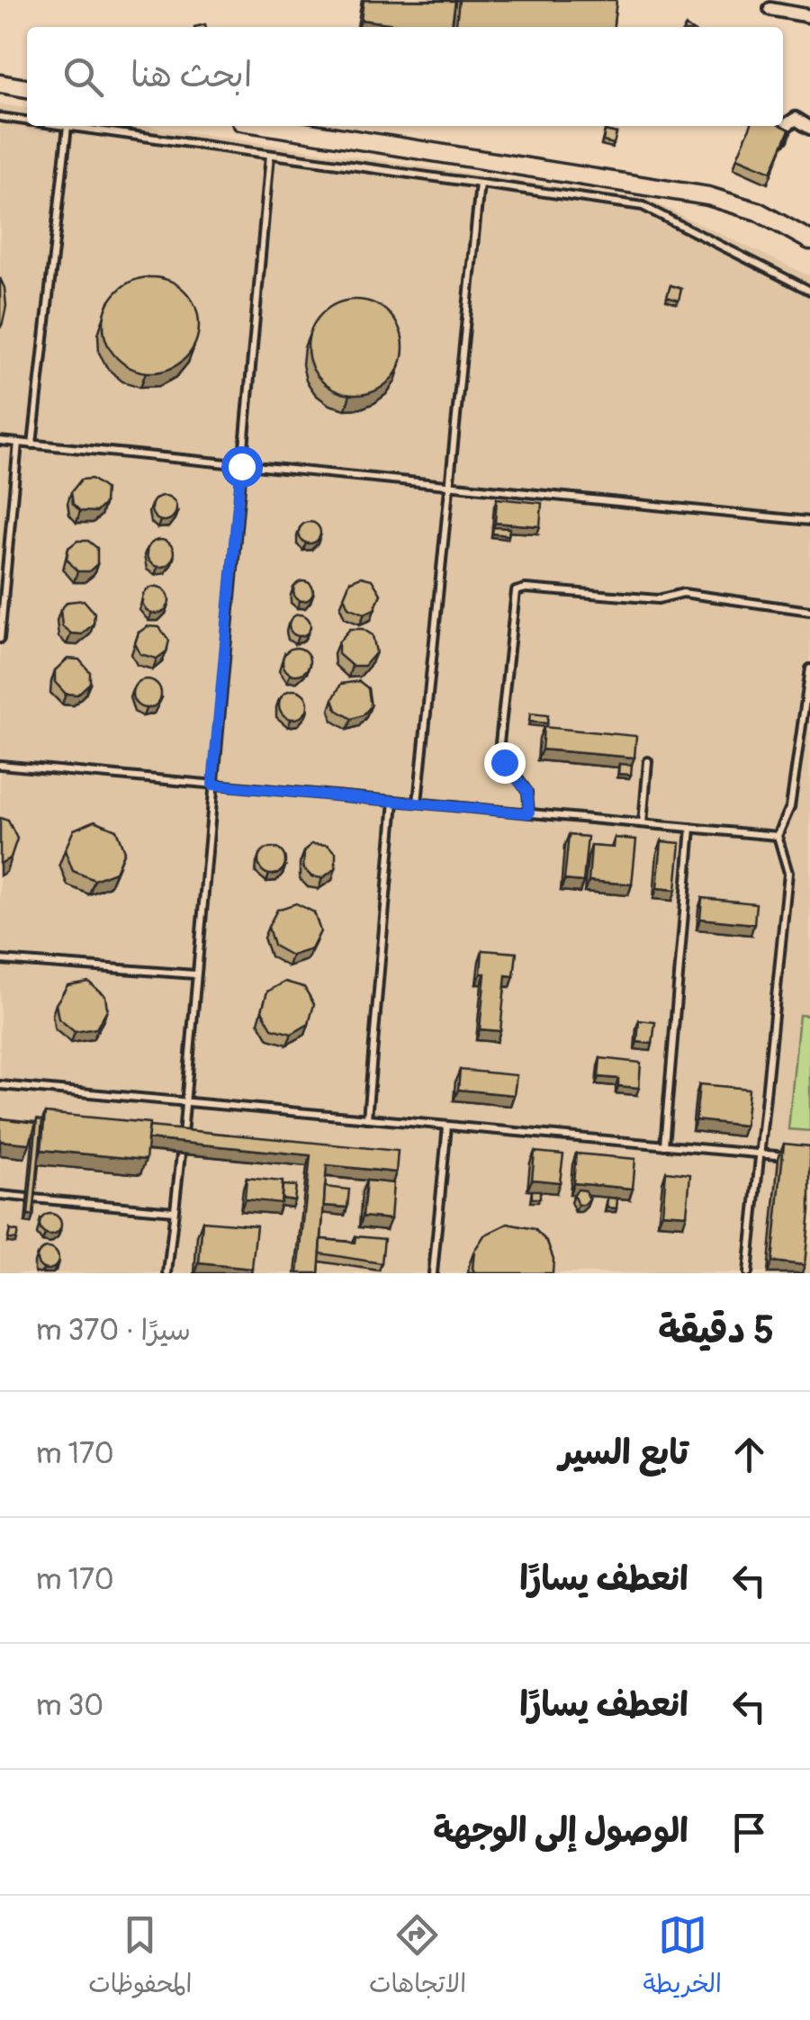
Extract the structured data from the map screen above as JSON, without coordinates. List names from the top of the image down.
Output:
{
  "page": {
    "search": "ابحث هنا",
    "heading": ["5 دقيقة", "سيرًا · 370 m"],
    "list": [
      ["تابع السير", "170 m"],
      ["انعطف يسارًا", "170 m"],
      ["انعطف يسارًا", "30 m"],
      "الوصول إلى الوجهة"
    ],
    "nav": ["الخريطة", "الاتجاهات", "المحفوظات"]
  }
}
